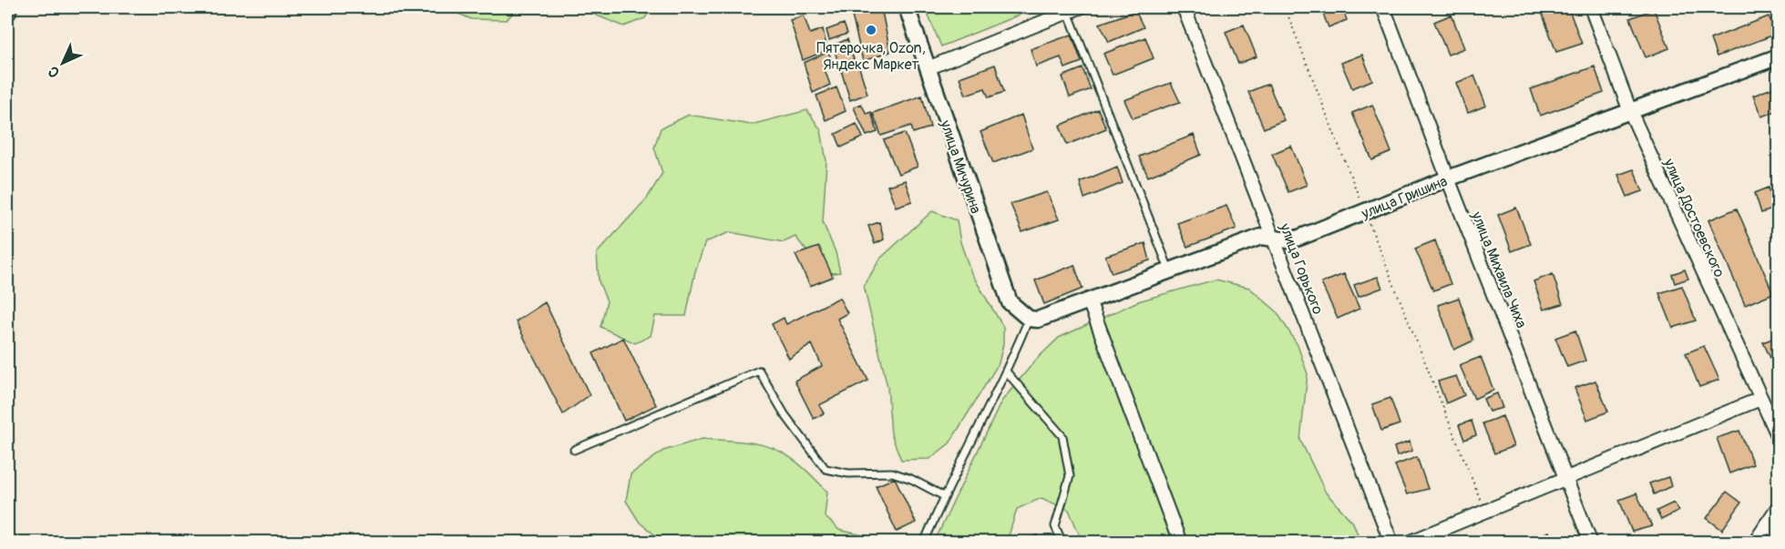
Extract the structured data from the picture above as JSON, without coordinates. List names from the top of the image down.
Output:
{
  "streets": {
    "street": [
      "улица Мичурина",
      "улица Гришина",
      "улица Достоевского",
      "улица Горького",
      "улица Михаила Чиха"
    ]
  },
  "crossings": [
    ["улица Мичурина", "улица Гришина"],
    ["улица Гришина", "улица Достоевского"],
    ["улица Гришина", "улица Горького"],
    ["улица Гришина", "улица Михаила Чиха"]
  ],
  "places": ["Пятерочка, Ozon, Яндекс Маркет"],
  "north": "bottom left"
}
